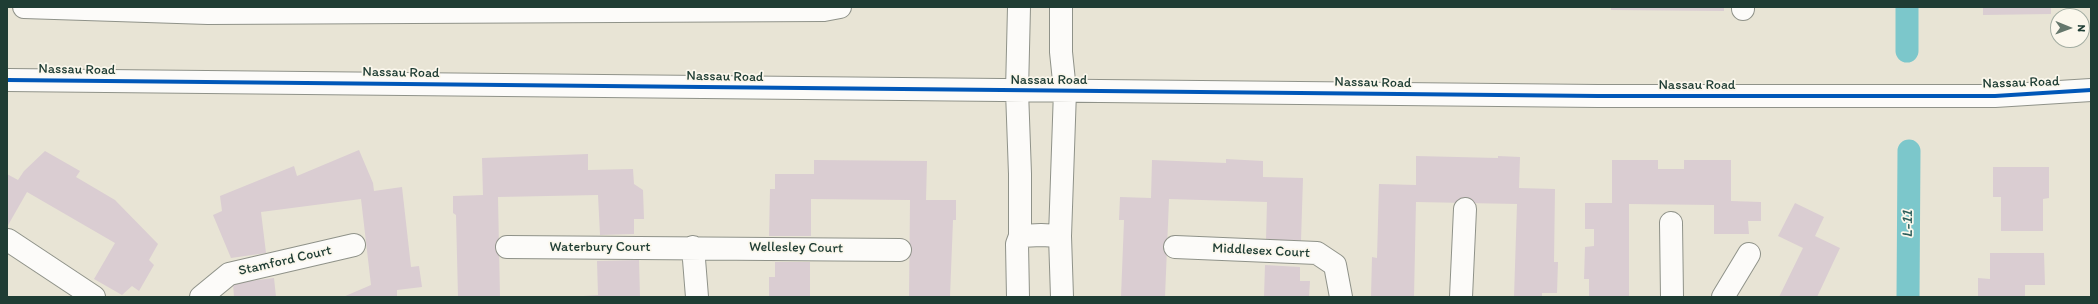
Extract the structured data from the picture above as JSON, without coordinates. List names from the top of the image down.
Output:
{
  "streets": {
    "street": [
      "Nassau Road",
      "Waterbury Court",
      "Wellesley Court",
      "Middlesex Court",
      "Stamford Court"
    ]
  },
  "crossings": [
    ["Waterbury Court", "Wellesley Court"]
  ],
  "water": ["L-11"],
  "north": "right"
}
